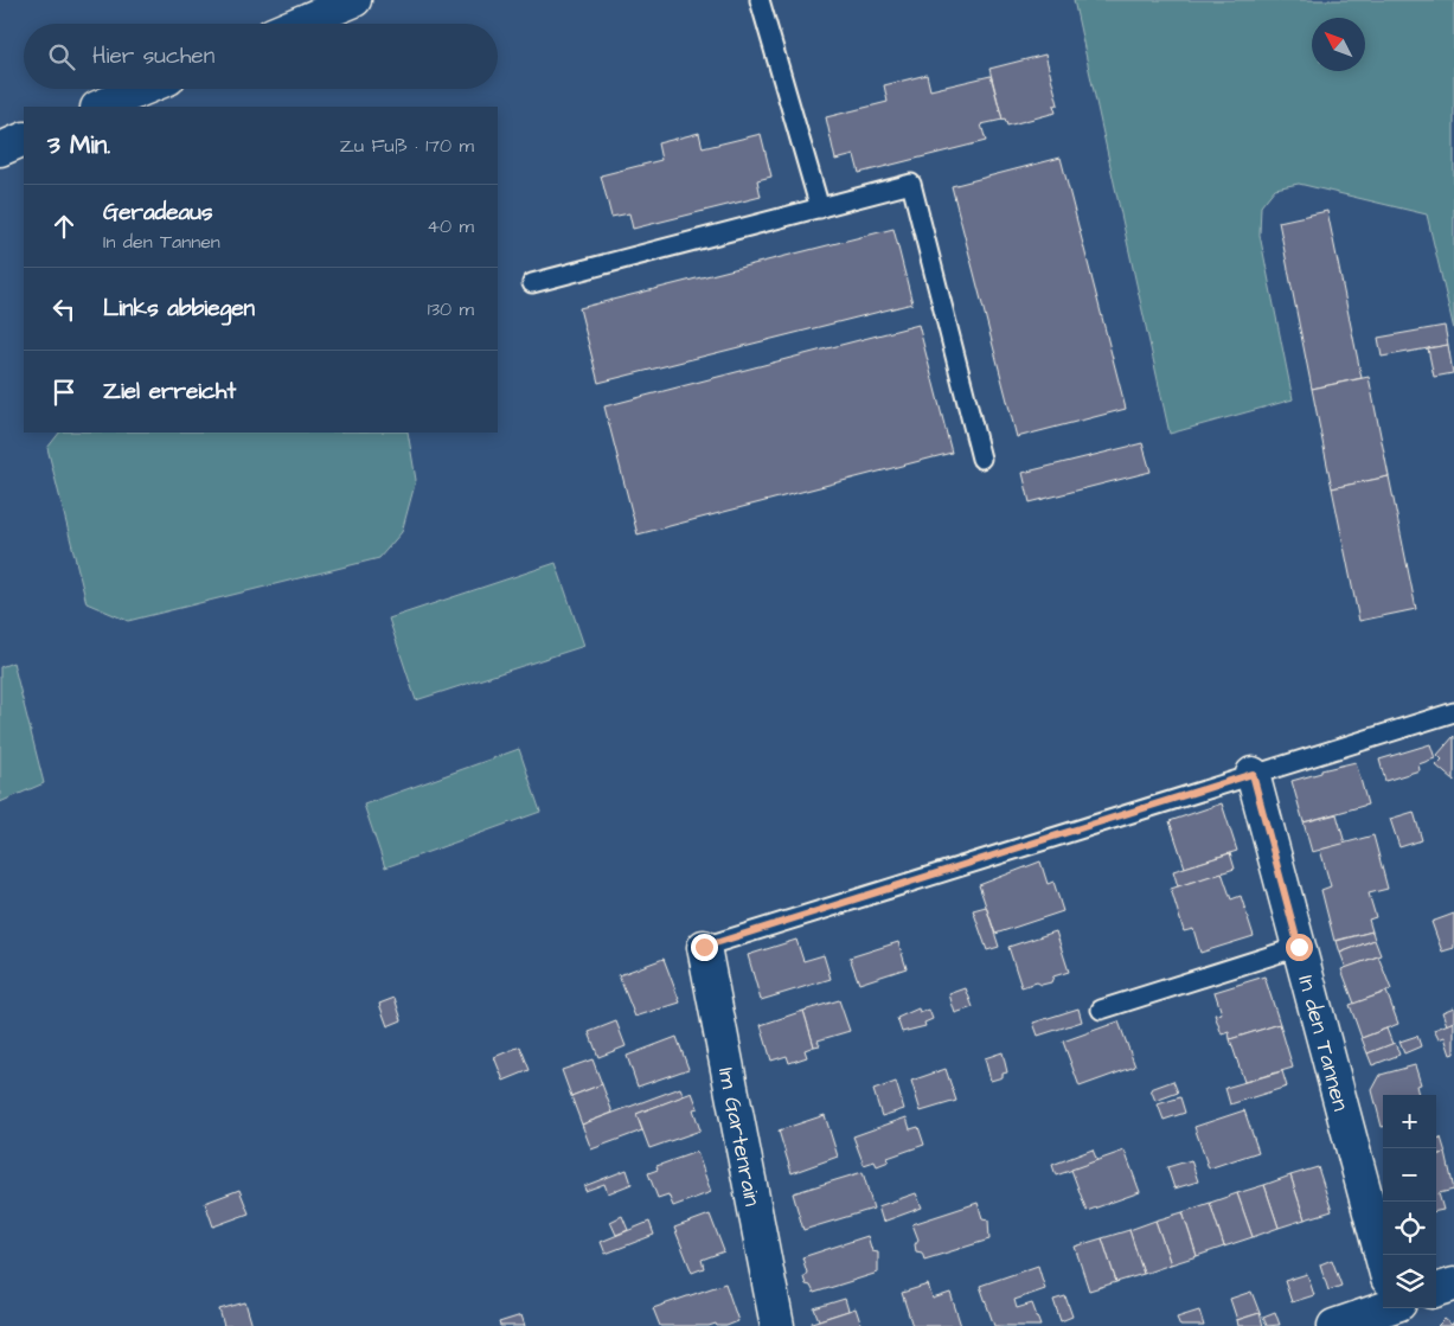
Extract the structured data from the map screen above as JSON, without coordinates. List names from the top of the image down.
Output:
{
  "streets": {
    "street": ["In den Tannen", "Im Gartenrain"]
  },
  "north": "top left",
  "page": {
    "search": "Hier suchen",
    "heading": ["3 Min.", "Zu Fuß · 170 m"],
    "list": [
      ["Geradeaus", "In den Tannen", "40 m"],
      ["Links abbiegen", "130 m"],
      "Ziel erreicht"
    ],
    "map_buttons": ["+", "−"]
  }
}
